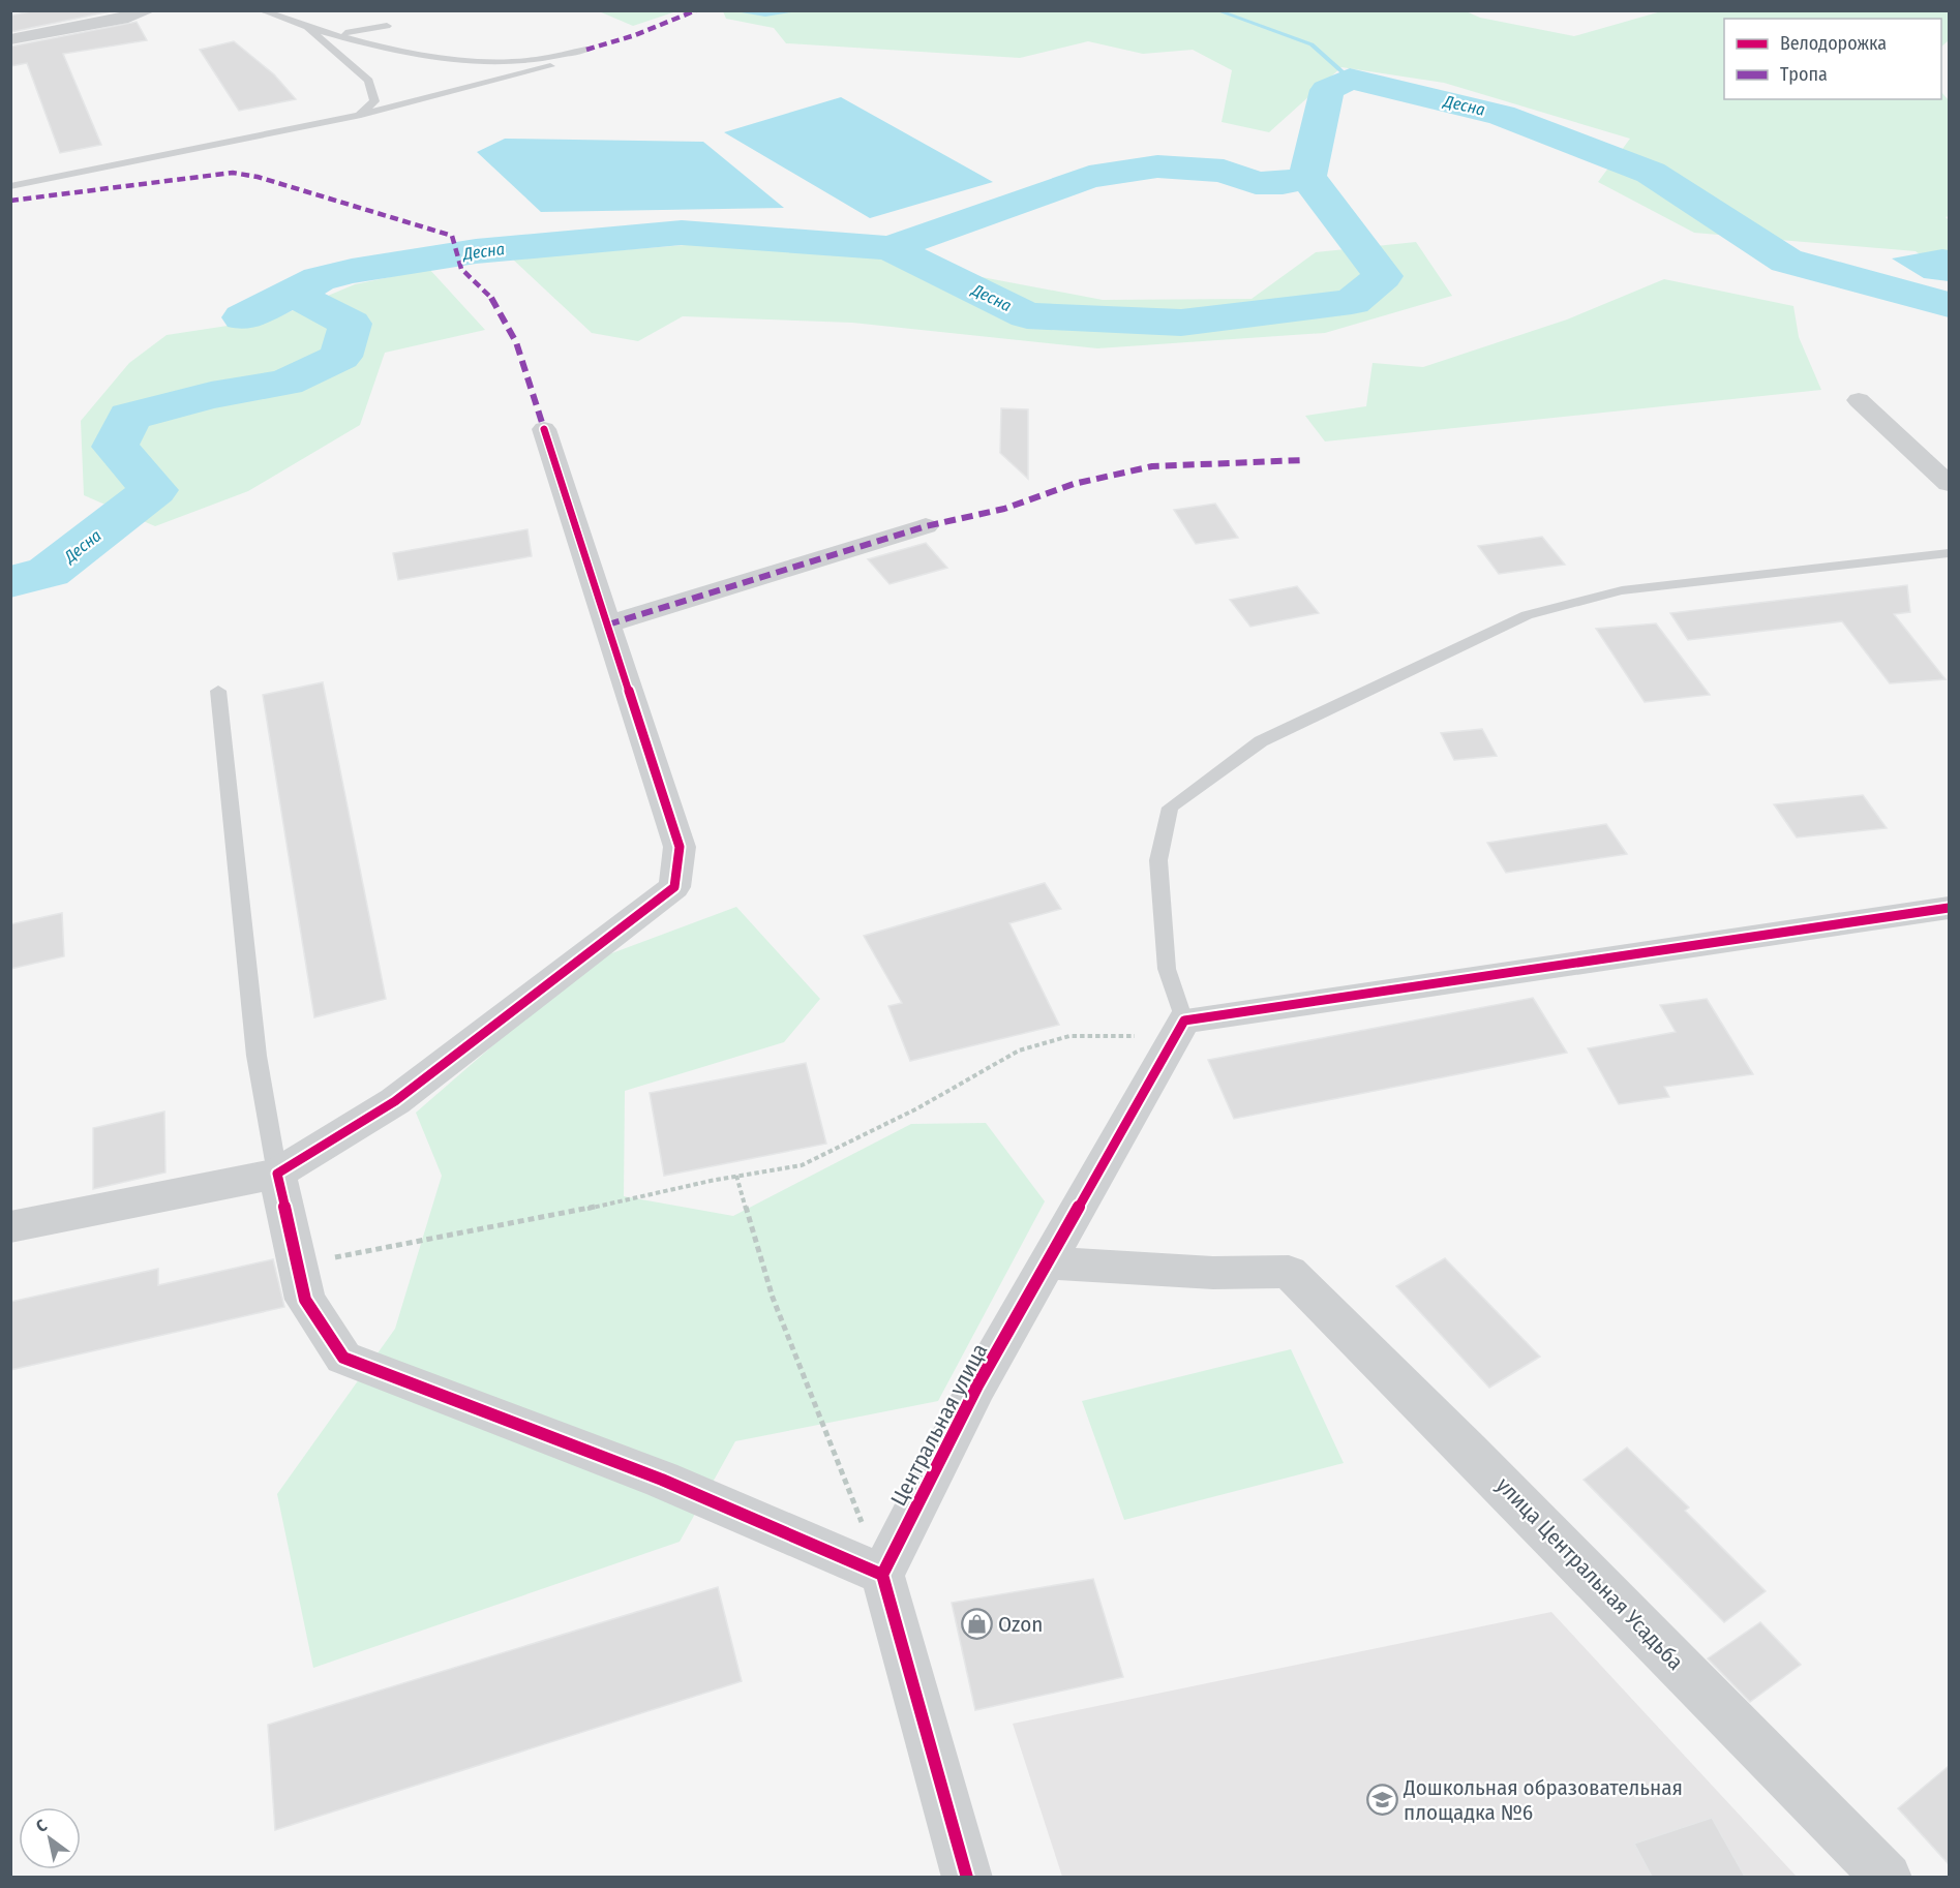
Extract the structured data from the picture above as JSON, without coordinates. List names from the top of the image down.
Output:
{
  "streets": {
    "street": ["Центральная улица", "улица Центральная Усадьба"]
  },
  "crossings": [
    ["Центральная улица", "улица Центральная Усадьба"]
  ],
  "water": ["Десна"],
  "places": {
    "shop": ["Ozon"],
    "school or university": ["Дошкольная образовательная площадка №6"]
  },
  "legend": ["Велодорожка", "Тропа"],
  "north": "top left"
}
